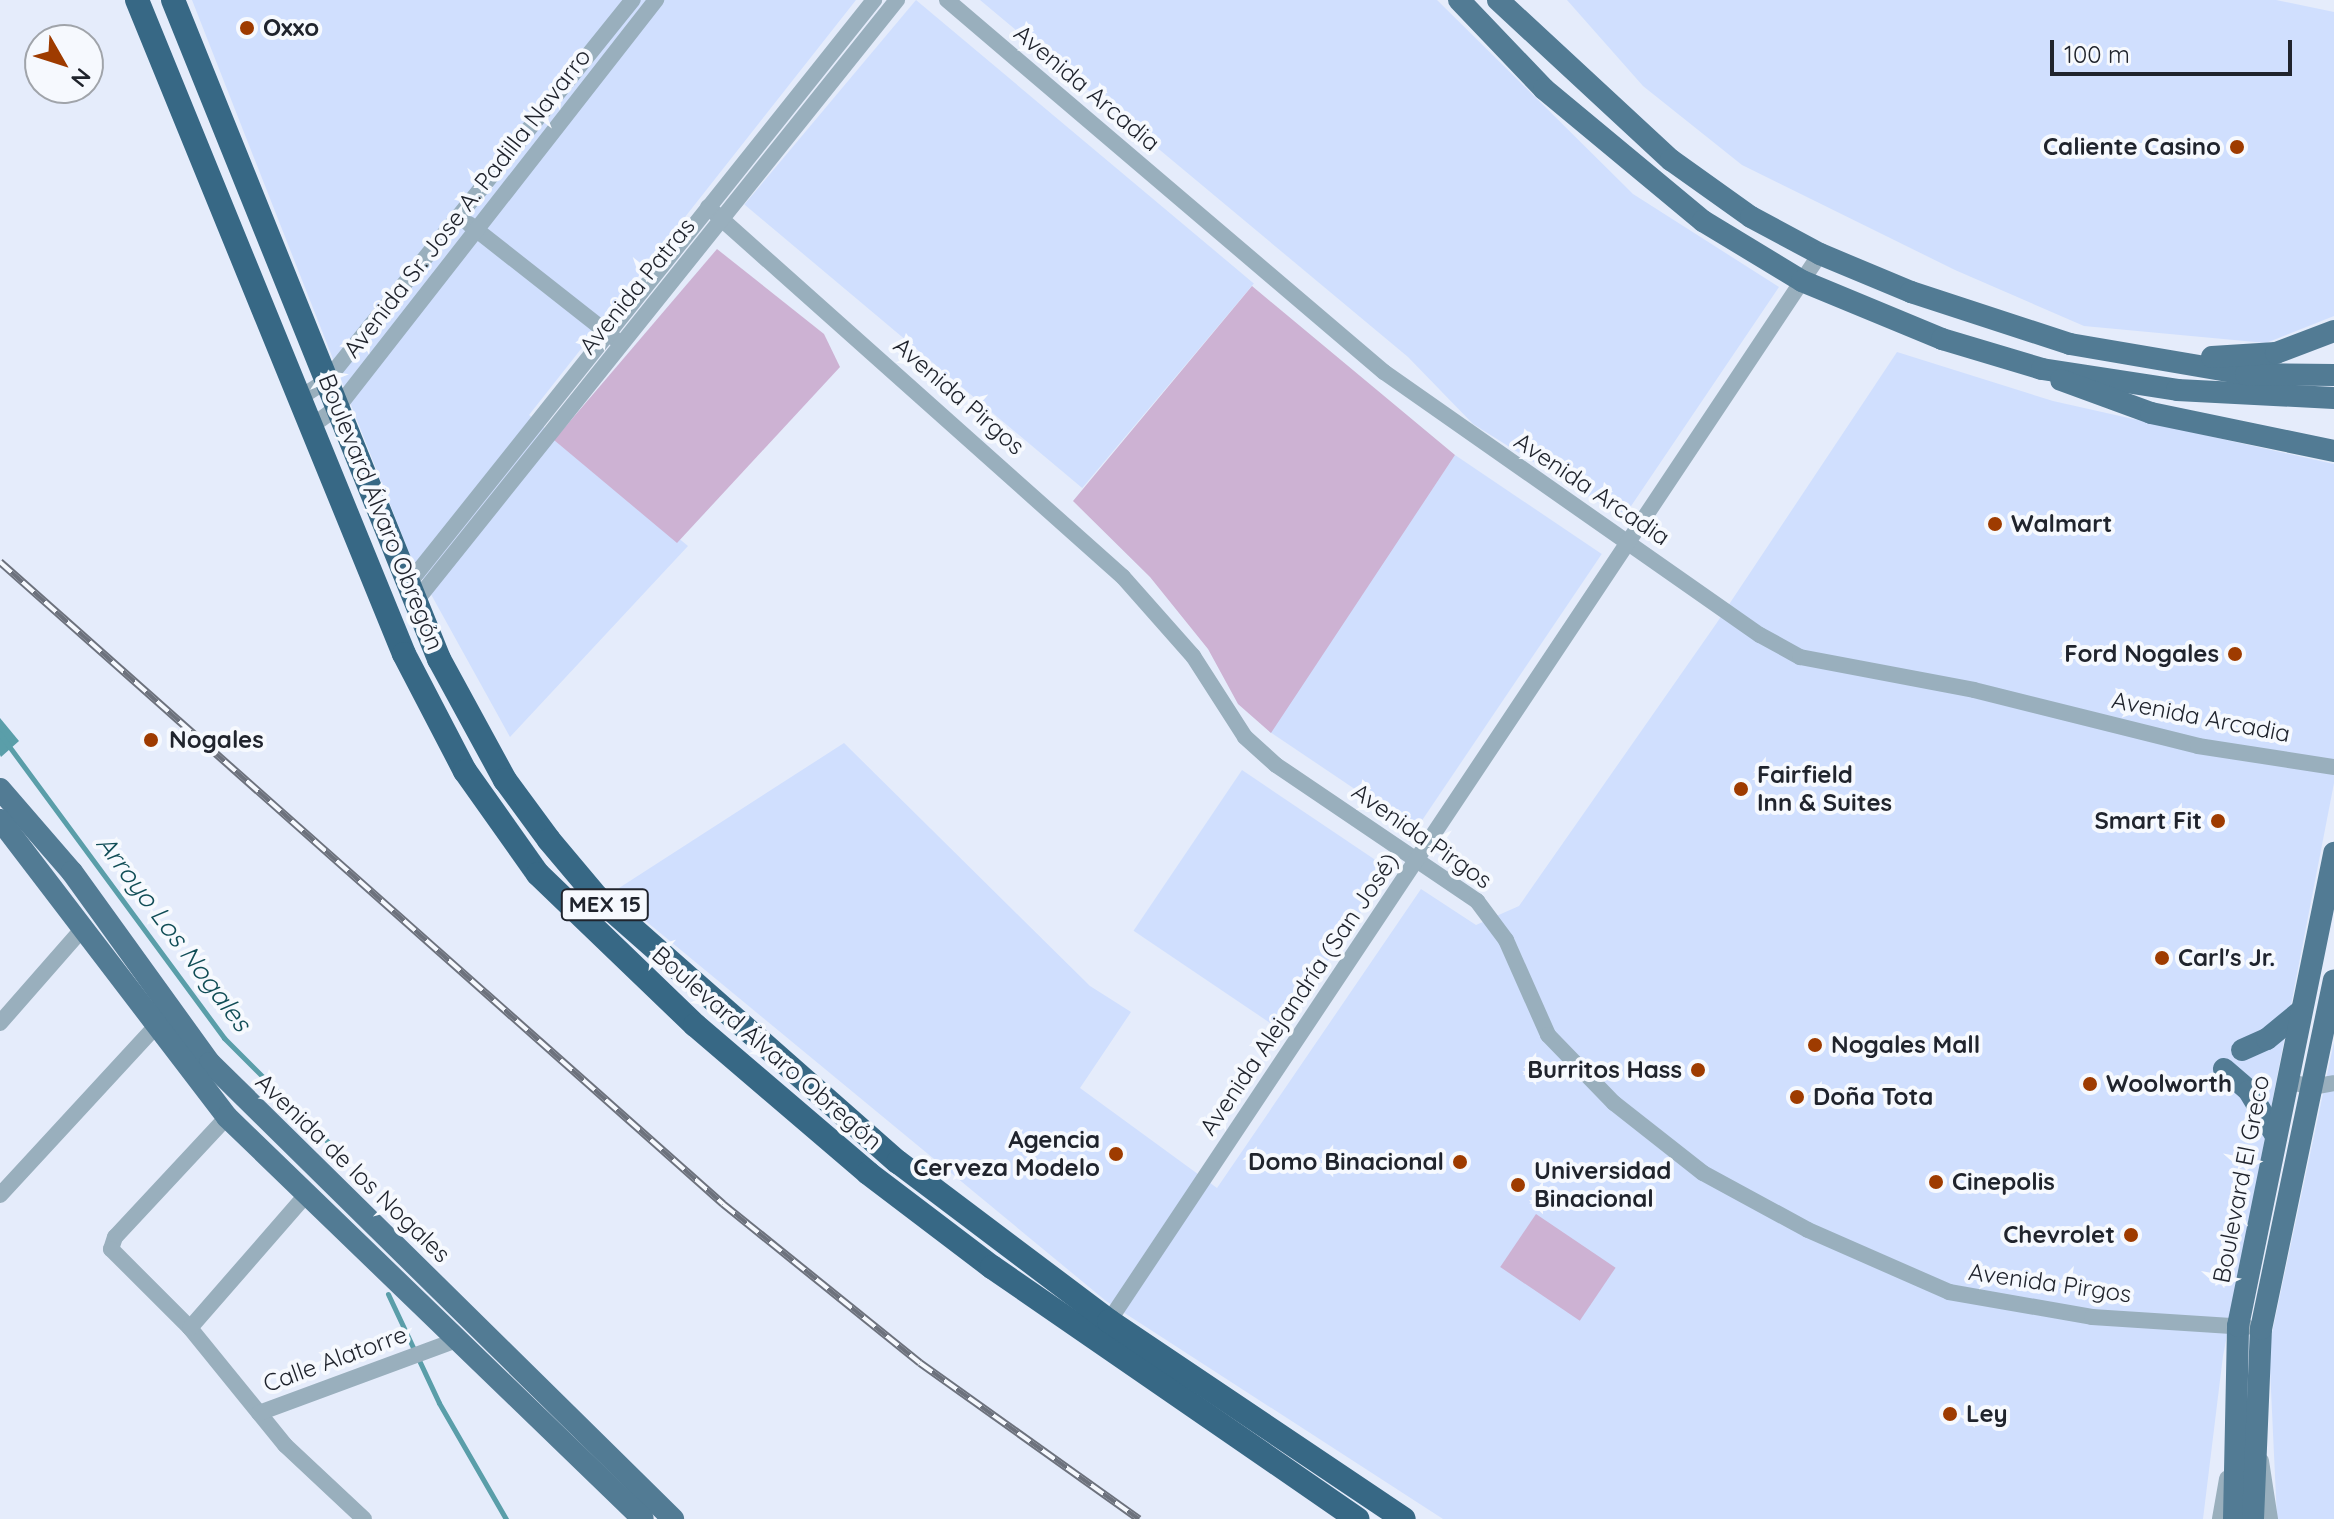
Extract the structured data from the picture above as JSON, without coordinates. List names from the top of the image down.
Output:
{
  "streets": {
    "highway": ["Boulevard Álvaro Obregón", "MEX 15"],
    "main road": ["Avenida de los Nogales", "Boulevard El Greco"],
    "street": [
      "Avenida Arcadia",
      "Avenida Sr. Jose A. Padilla Navarro",
      "Avenida Patras",
      "Avenida Pirgos",
      "Avenida Alejandría (San José)",
      "Calle Alatorre"
    ]
  },
  "crossings": [
    ["Avenida Arcadia", "Avenida Alejandría (San José)"],
    ["Avenida Sr. Jose A. Padilla Navarro", "Boulevard Álvaro Obregón"],
    ["Avenida Patras", "Avenida Pirgos"],
    ["Avenida Patras", "Boulevard Álvaro Obregón"],
    ["Avenida Pirgos", "Avenida Alejandría (San José)"],
    ["Avenida Pirgos", "Boulevard El Greco"],
    ["Boulevard Álvaro Obregón", "Avenida Alejandría (San José)"],
    ["Avenida de los Nogales", "Calle Alatorre"]
  ],
  "water": ["Arroyo Los Nogales"],
  "places": [
    "Oxxo",
    "Caliente Casino",
    "Walmart",
    "Ford Nogales",
    "Nogales",
    "Fairfield Inn & Suites",
    "Smart Fit",
    "Carl's Jr.",
    "Nogales Mall",
    "Burritos Hass",
    "Woolworth",
    "Doña Tota",
    "Agencia Cerveza Modelo",
    "Domo Binacional",
    "Cinepolis",
    "Universidad Binacional",
    "Chevrolet",
    "Ley"
  ],
  "scale_bar": "100 m",
  "north": "bottom right"
}
